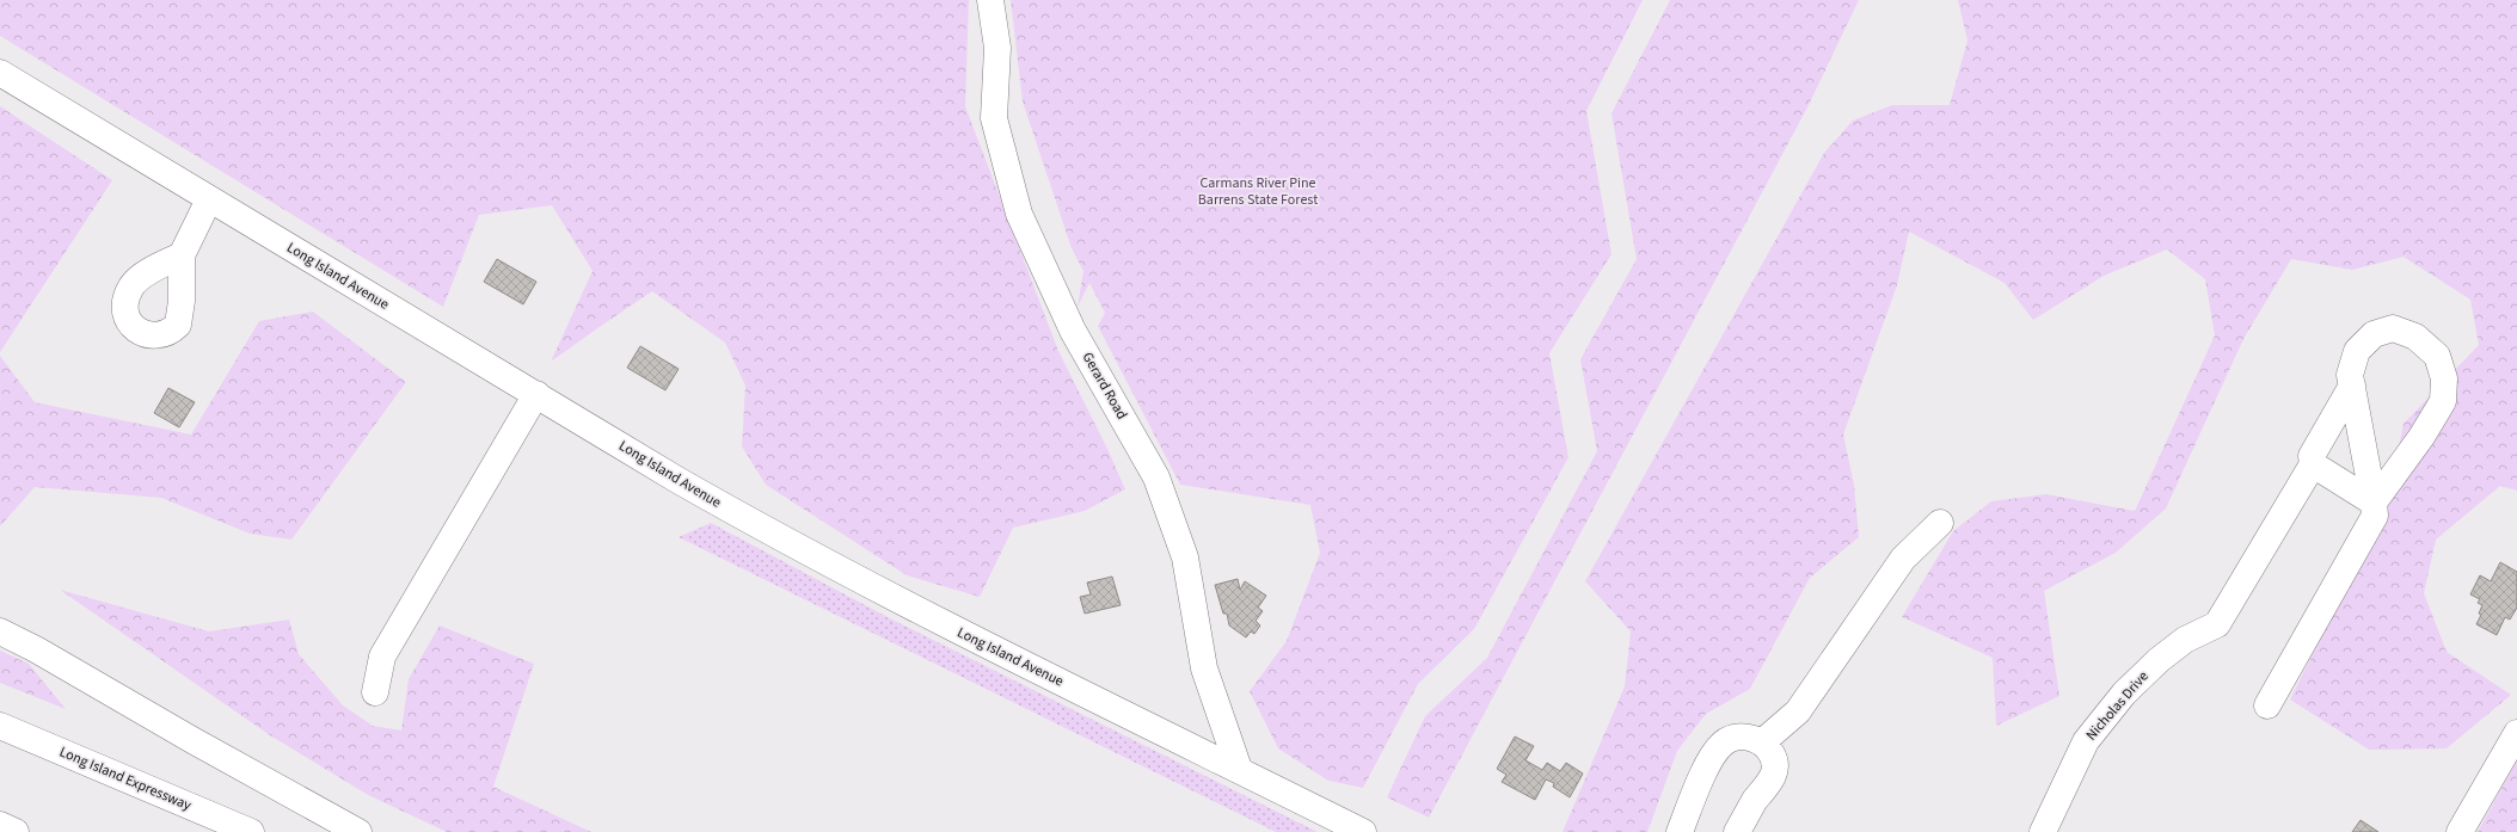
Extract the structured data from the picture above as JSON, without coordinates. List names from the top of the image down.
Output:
{
  "streets": {
    "main road": [
      "Long Island Avenue",
      "Gerard Road",
      "Nicholas Drive",
      "Long Island Expressway"
    ]
  },
  "crossings": [
    ["Long Island Avenue", "Gerard Road"]
  ],
  "parks": ["Carmans River Pine Barrens State Forest"]
}
